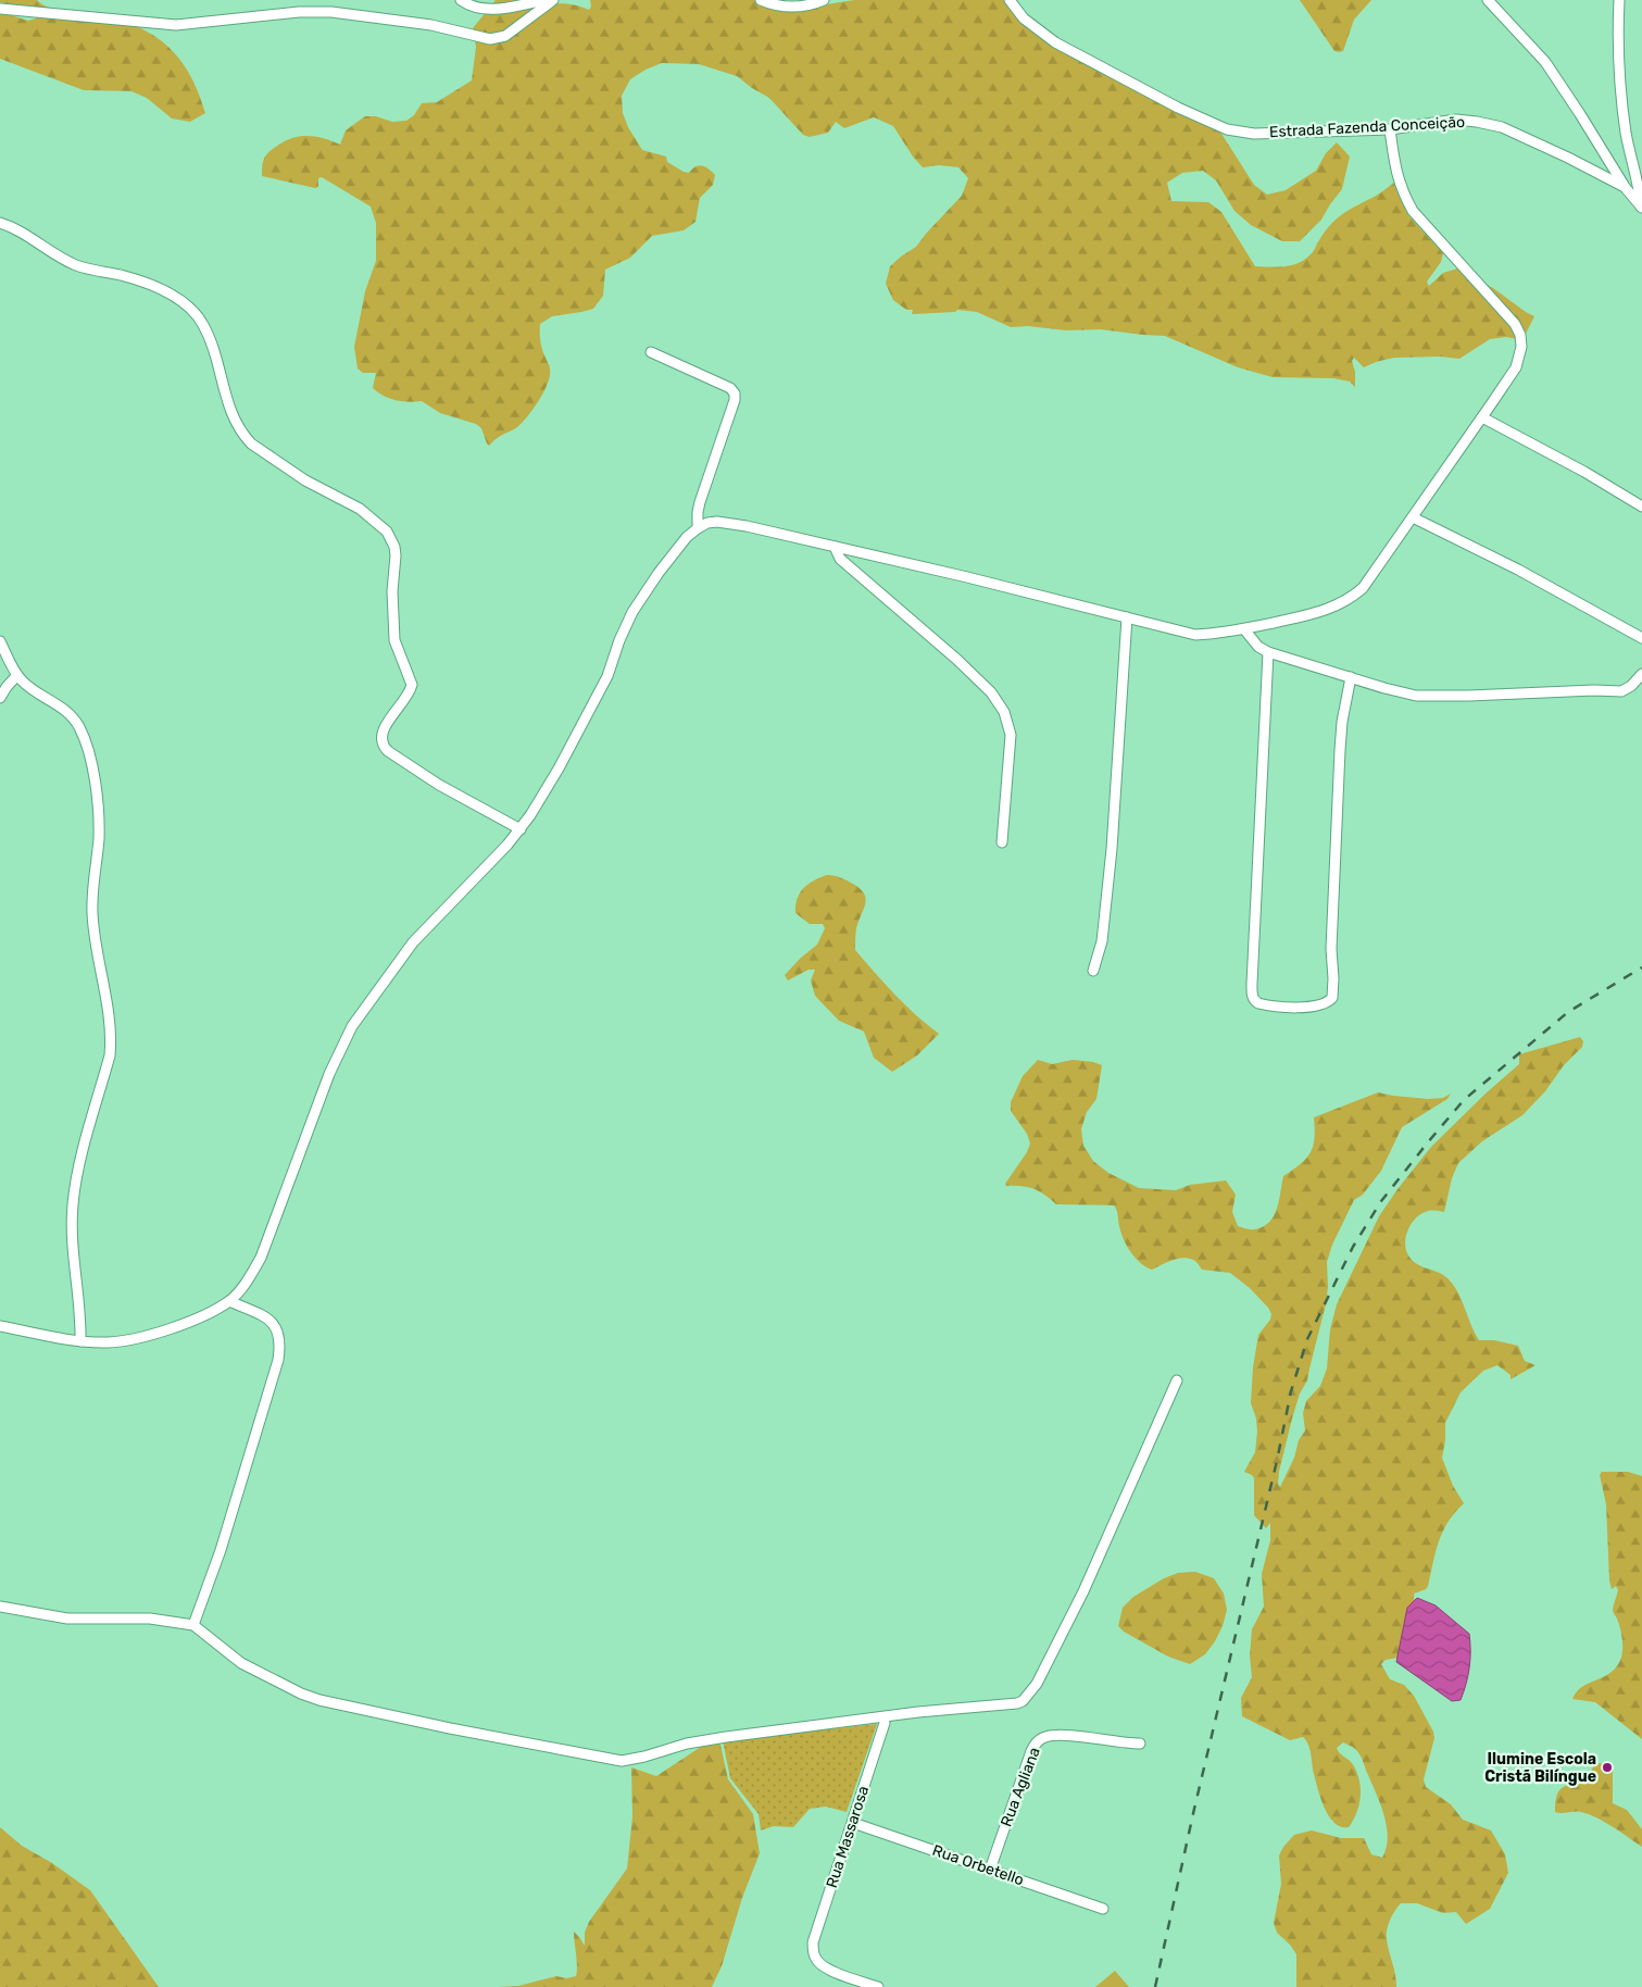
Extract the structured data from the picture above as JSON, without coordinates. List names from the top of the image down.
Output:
{
  "streets": {
    "street": [
      "Estrada Fazenda Conceição",
      "Rua Agliana",
      "Rua Massarosa",
      "Rua Orbetello"
    ]
  },
  "crossings": [
    ["Rua Agliana", "Rua Orbetello"],
    ["Rua Massarosa", "Rua Orbetello"]
  ],
  "places": ["Ilumine Escola Cristã Bilíngue"]
}
